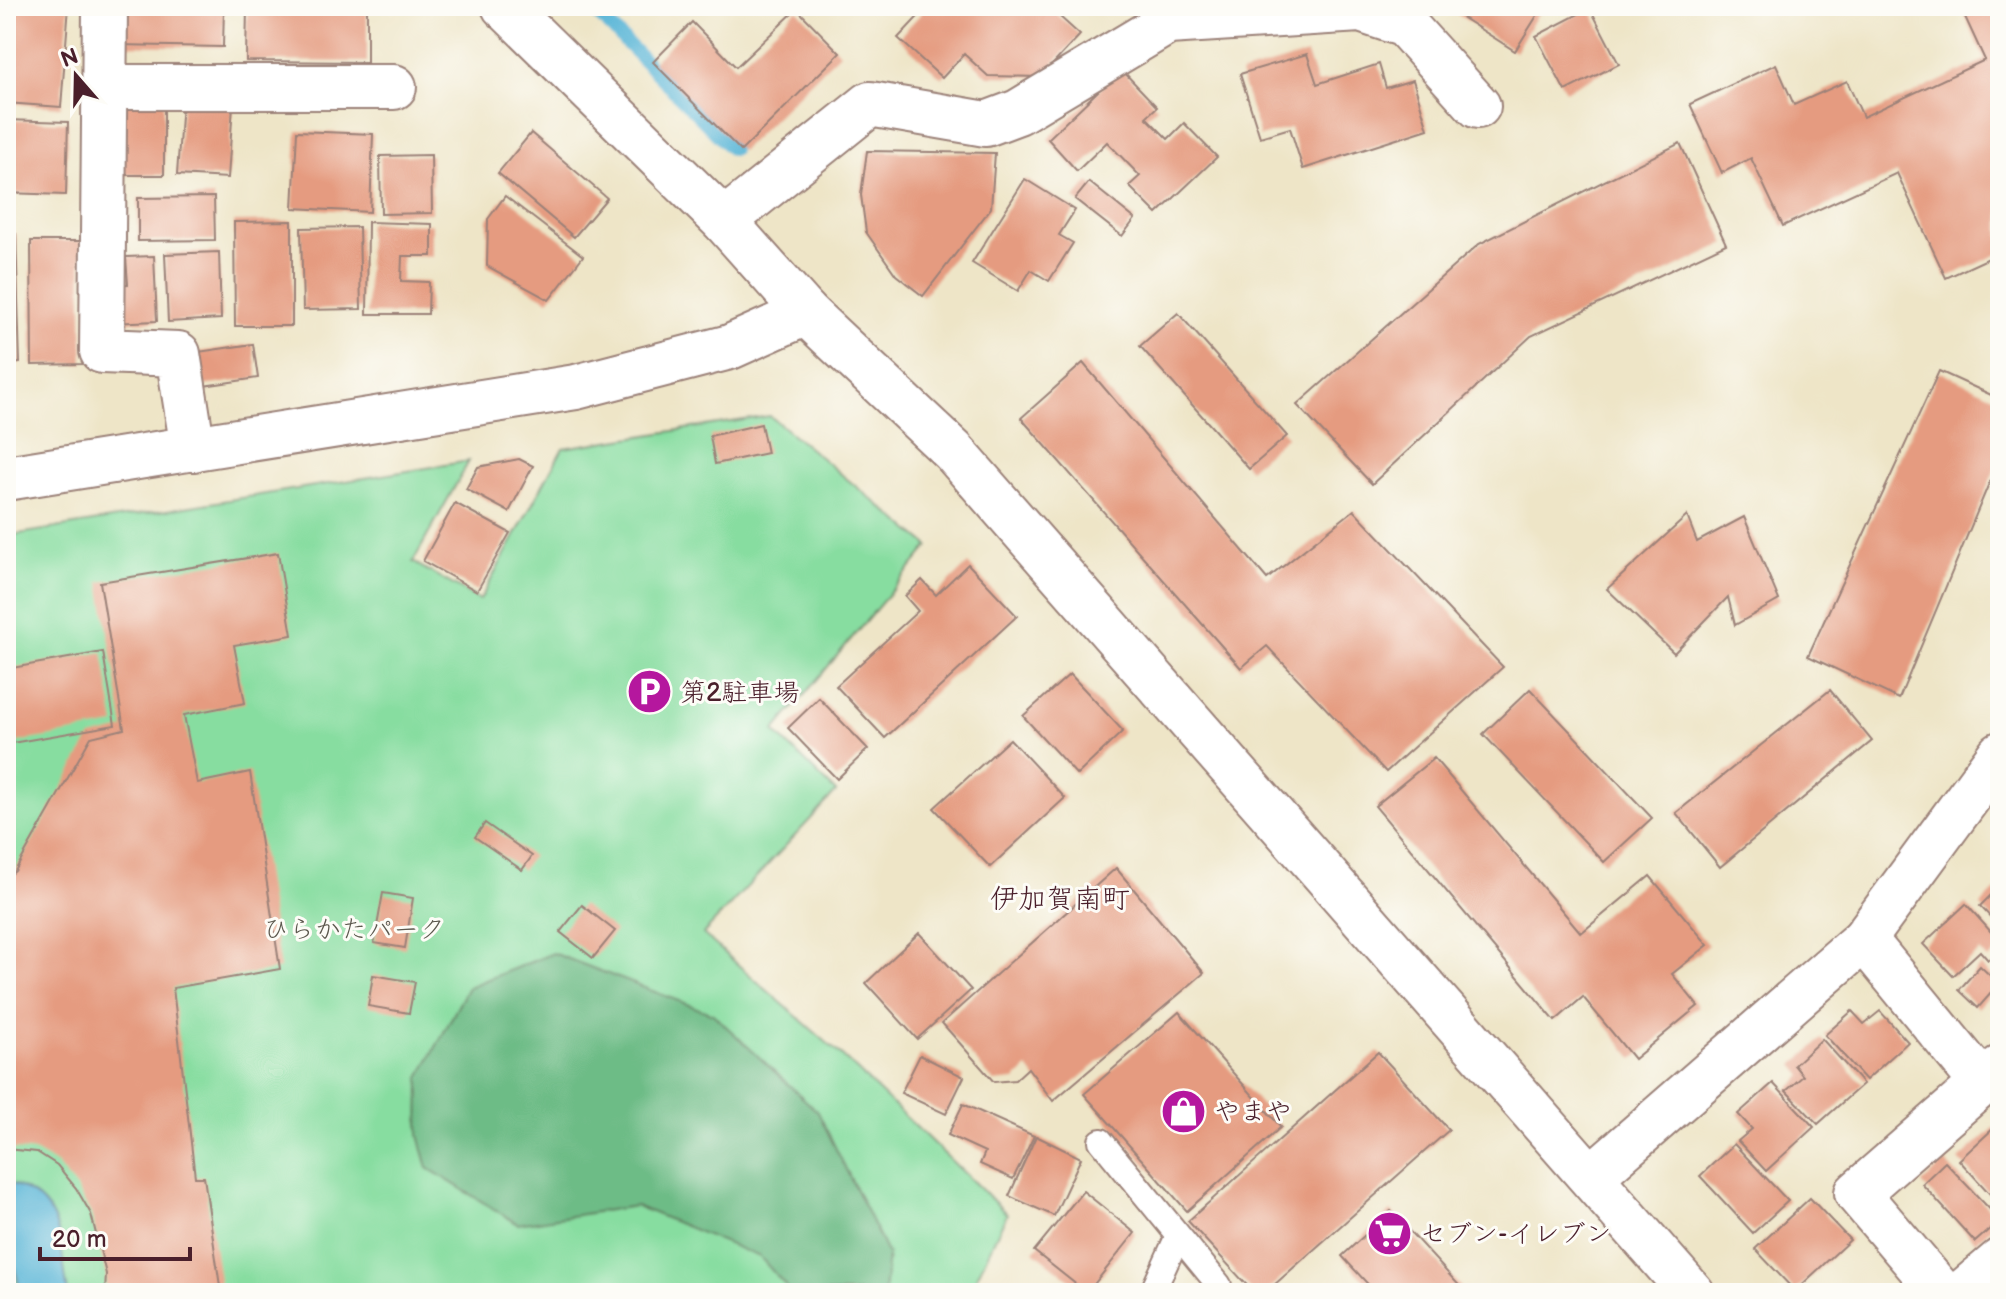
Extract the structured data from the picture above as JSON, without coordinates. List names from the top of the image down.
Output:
{
  "districts": ["伊加賀南町"],
  "parks": ["ひらかたパーク"],
  "places": {
    "parking": ["第2駐車場"],
    "shop": ["やまや"],
    "supermarket": ["セブン-イレブン"]
  },
  "scale_bar": "20 m",
  "north": "top"
}
